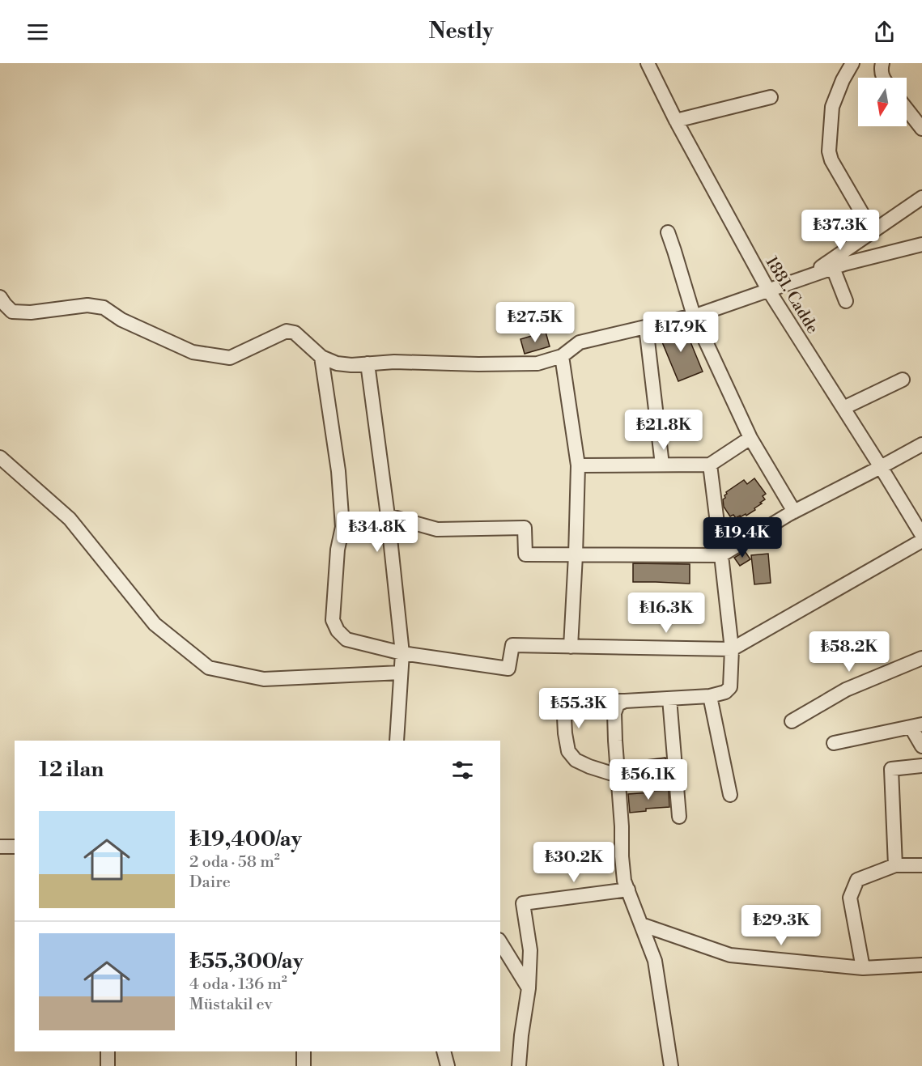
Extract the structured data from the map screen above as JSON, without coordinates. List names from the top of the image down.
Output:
{
  "streets": {
    "street": ["1881. Cadde"]
  },
  "north": "bottom",
  "page": {
    "header": "Nestly",
    "price": [
      "₺37.3K",
      "₺27.5K",
      "₺17.9K",
      "₺21.8K",
      "₺34.8K",
      "₺19.4K",
      "₺16.3K",
      "₺58.2K",
      "₺55.3K",
      "₺56.1K",
      "₺30.2K",
      "₺29.3K"
    ],
    "heading": "12 ilan",
    "list": [
      {
        "name": "₺19,400/ay",
        "note": "2 oda · 58 m² · Daire"
      },
      {
        "name": "₺55,300/ay",
        "note": "4 oda · 136 m² · Müstakil ev"
      }
    ]
  }
}
